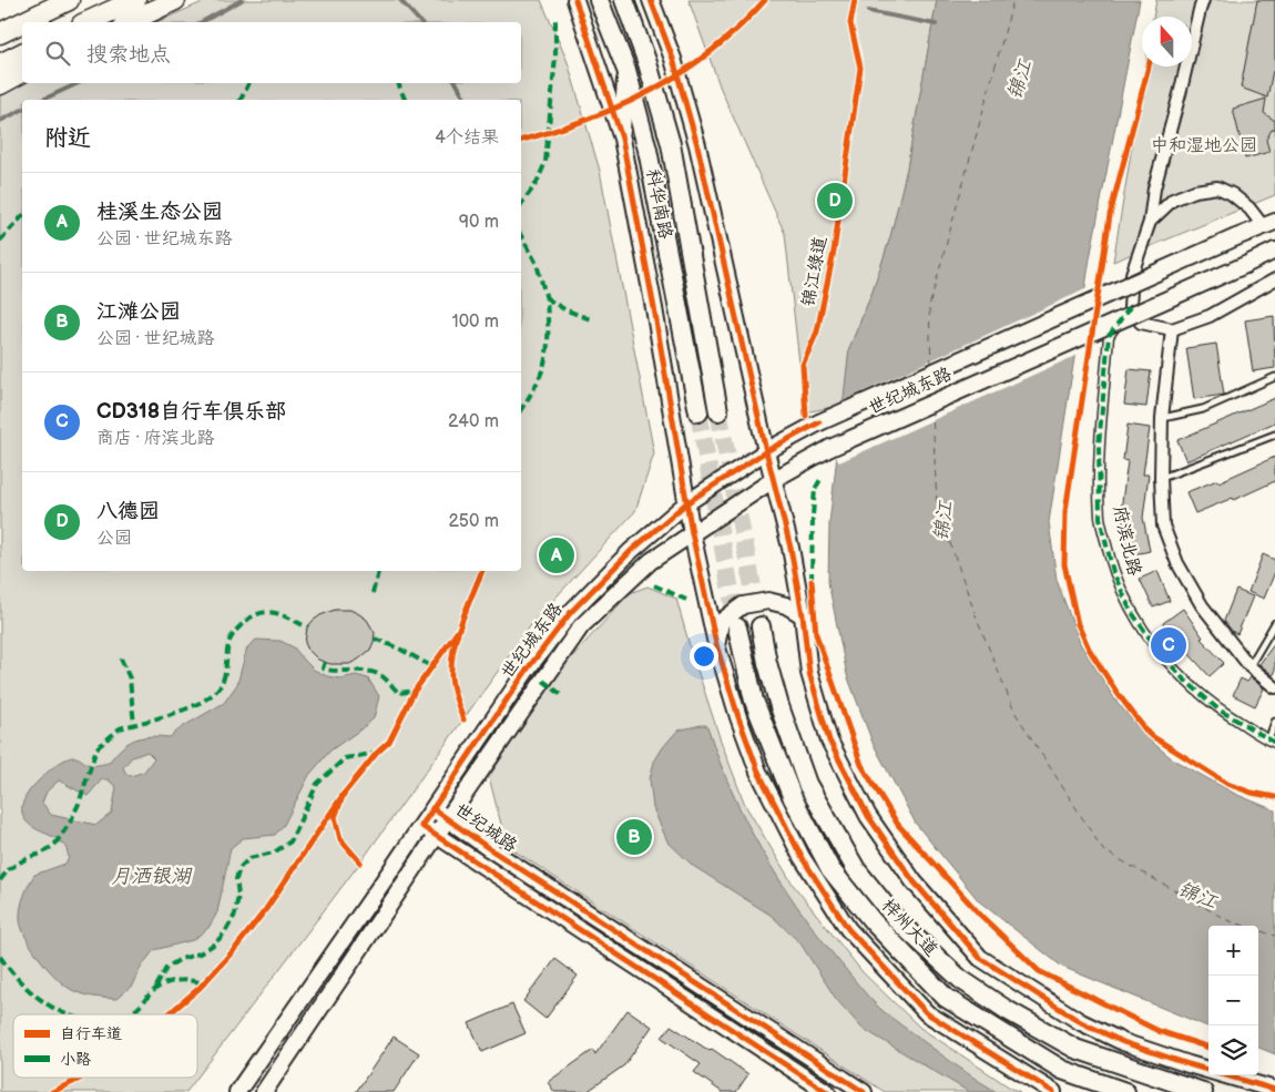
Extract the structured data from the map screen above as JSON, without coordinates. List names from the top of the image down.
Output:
{
  "streets": {
    "highway": ["科华南路", "梓州大道"],
    "main road": ["世纪城东路", "世纪城路"],
    "street": ["府滨北路"],
    "cycle path": ["锦江绿道"]
  },
  "crossings": [
    ["世纪城东路", "世纪城路"]
  ],
  "water": ["锦江", "月洒银湖"],
  "parks": ["中和湿地公园"],
  "legend": ["自行车道", "小路"],
  "north": "top",
  "page": {
    "search": "搜索地点",
    "heading": ["附近", "4个结果"],
    "list": [
      {
        "mark": "A",
        "name": "桂溪生态公园",
        "note": "公园 · 世纪城东路",
        "value": "90 m"
      },
      {
        "mark": "B",
        "name": "江滩公园",
        "note": "公园 · 世纪城路",
        "value": "100 m"
      },
      {
        "mark": "C",
        "name": "CD318自行车俱乐部",
        "note": "商店 · 府滨北路",
        "value": "240 m"
      },
      {
        "mark": "D",
        "name": "八德园",
        "note": "公园",
        "value": "250 m"
      }
    ],
    "pins": [
      "D",
      "A",
      "C",
      "B"
    ],
    "map_buttons": ["+", "−"]
  }
}
